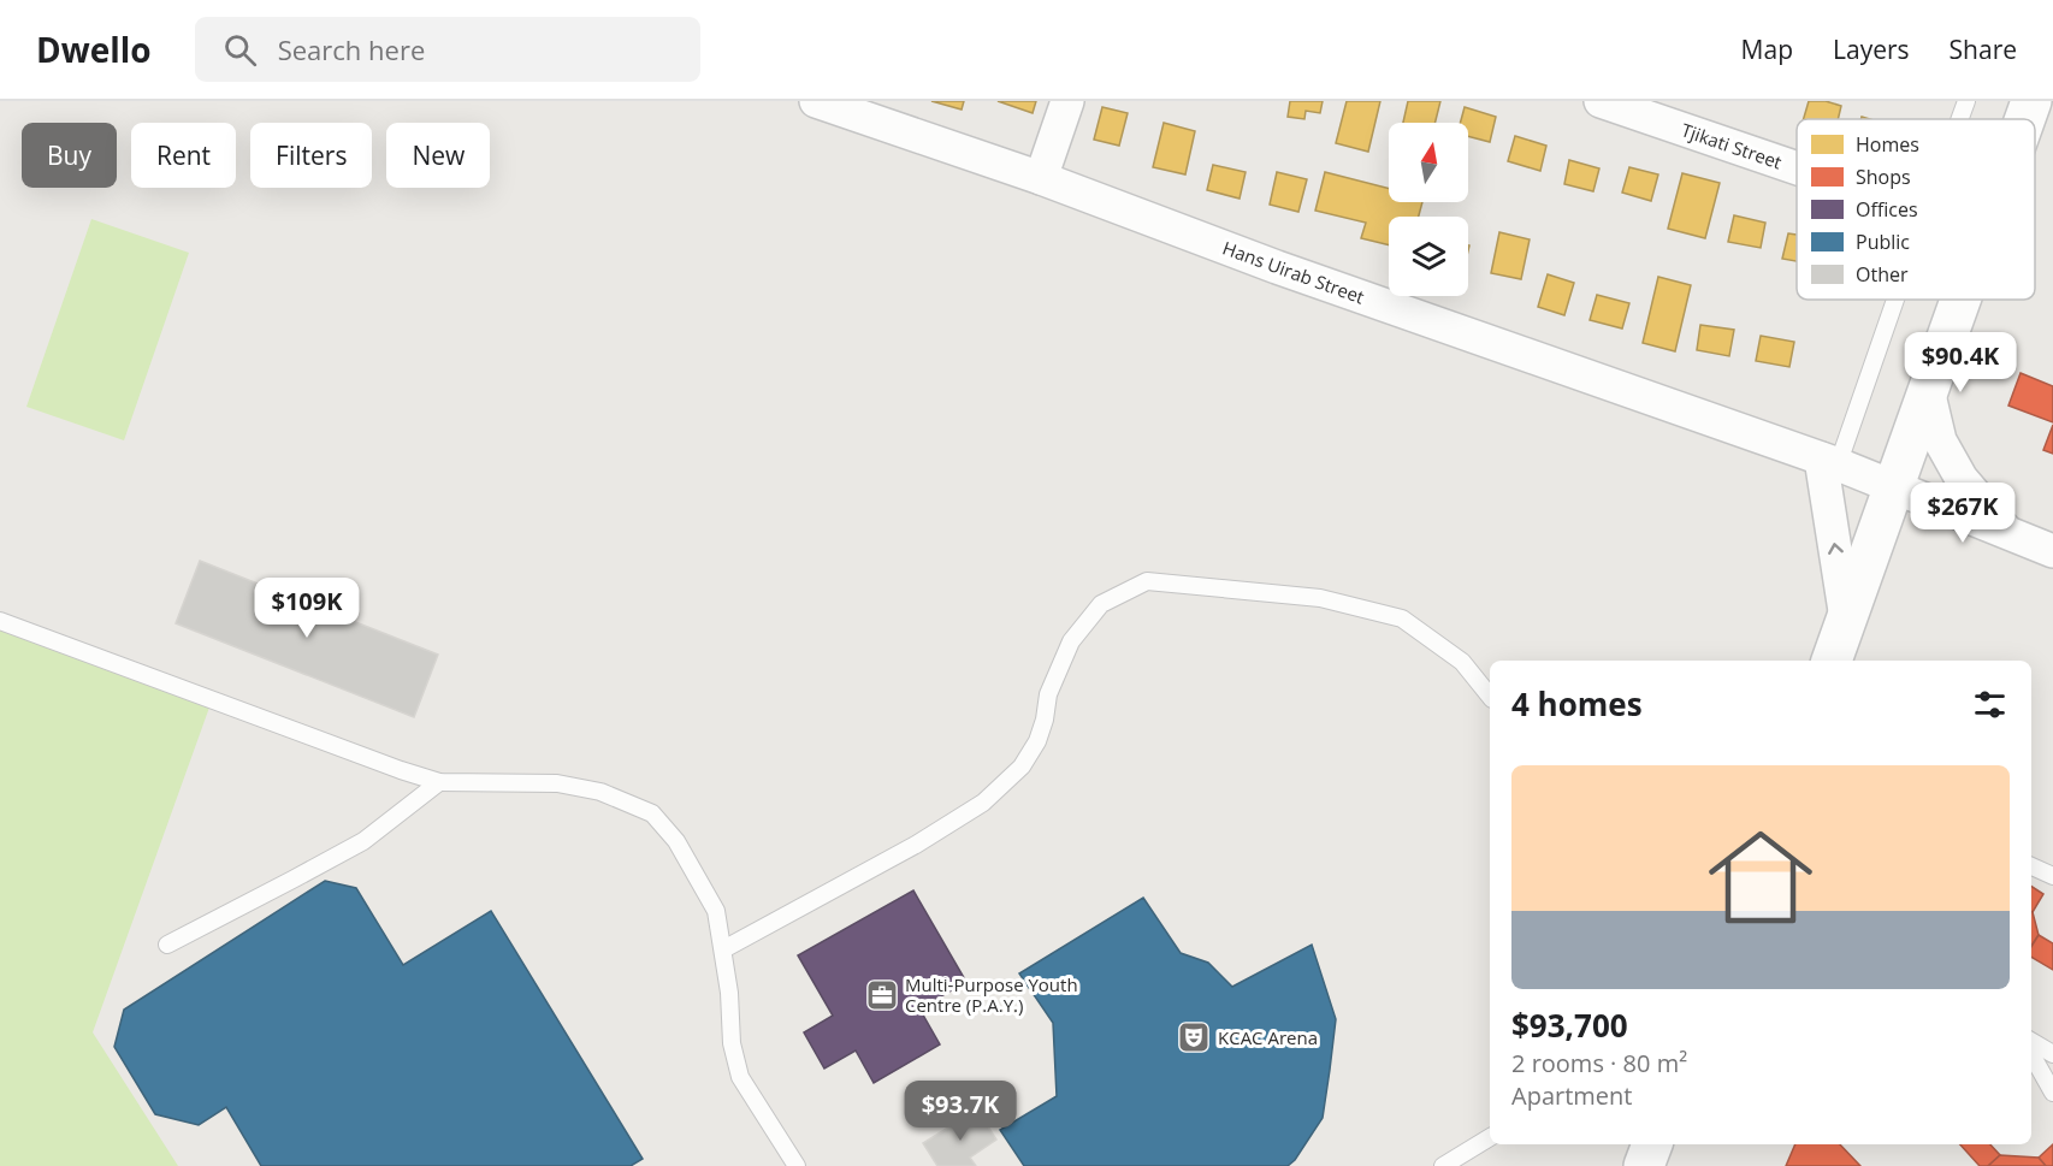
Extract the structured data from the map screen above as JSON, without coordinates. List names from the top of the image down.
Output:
{
  "streets": {
    "street": ["Tjikati Street", "Hans Uirab Street"]
  },
  "places": {
    "office": ["Multi-Purpose Youth Centre (P.A.Y.)"],
    "theatre": ["KCAC Arena"]
  },
  "legend": [
    "Homes",
    "Shops",
    "Offices",
    "Public",
    "Other"
  ],
  "north": "top",
  "page": {
    "header": "Dwello",
    "search": "Search here",
    "nav": ["Map", "Layers", "Share"],
    "chip": [
      "Buy",
      "Rent",
      "Filters",
      "New"
    ],
    "price": [
      "$90.4K",
      "$267K",
      "$109K",
      "$93.7K"
    ],
    "heading": "4 homes",
    "list": [
      {
        "name": "$93,700",
        "note": "2 rooms · 80 m² · Apartment"
      }
    ]
  }
}
